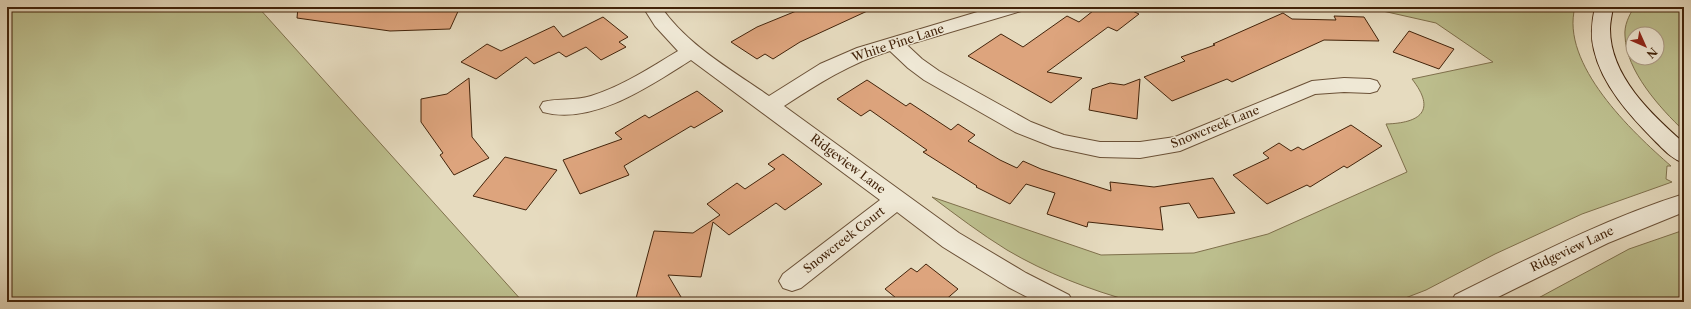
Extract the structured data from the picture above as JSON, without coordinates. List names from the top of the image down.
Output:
{
  "streets": {
    "street": [
      "White Pine Lane",
      "Snowcreek Lane",
      "Ridgeview Lane",
      "Snowcreek Court"
    ]
  },
  "crossings": [
    ["White Pine Lane", "Snowcreek Lane"],
    ["White Pine Lane", "Ridgeview Lane"],
    ["Ridgeview Lane", "Snowcreek Court"]
  ],
  "north": "bottom right"
}
